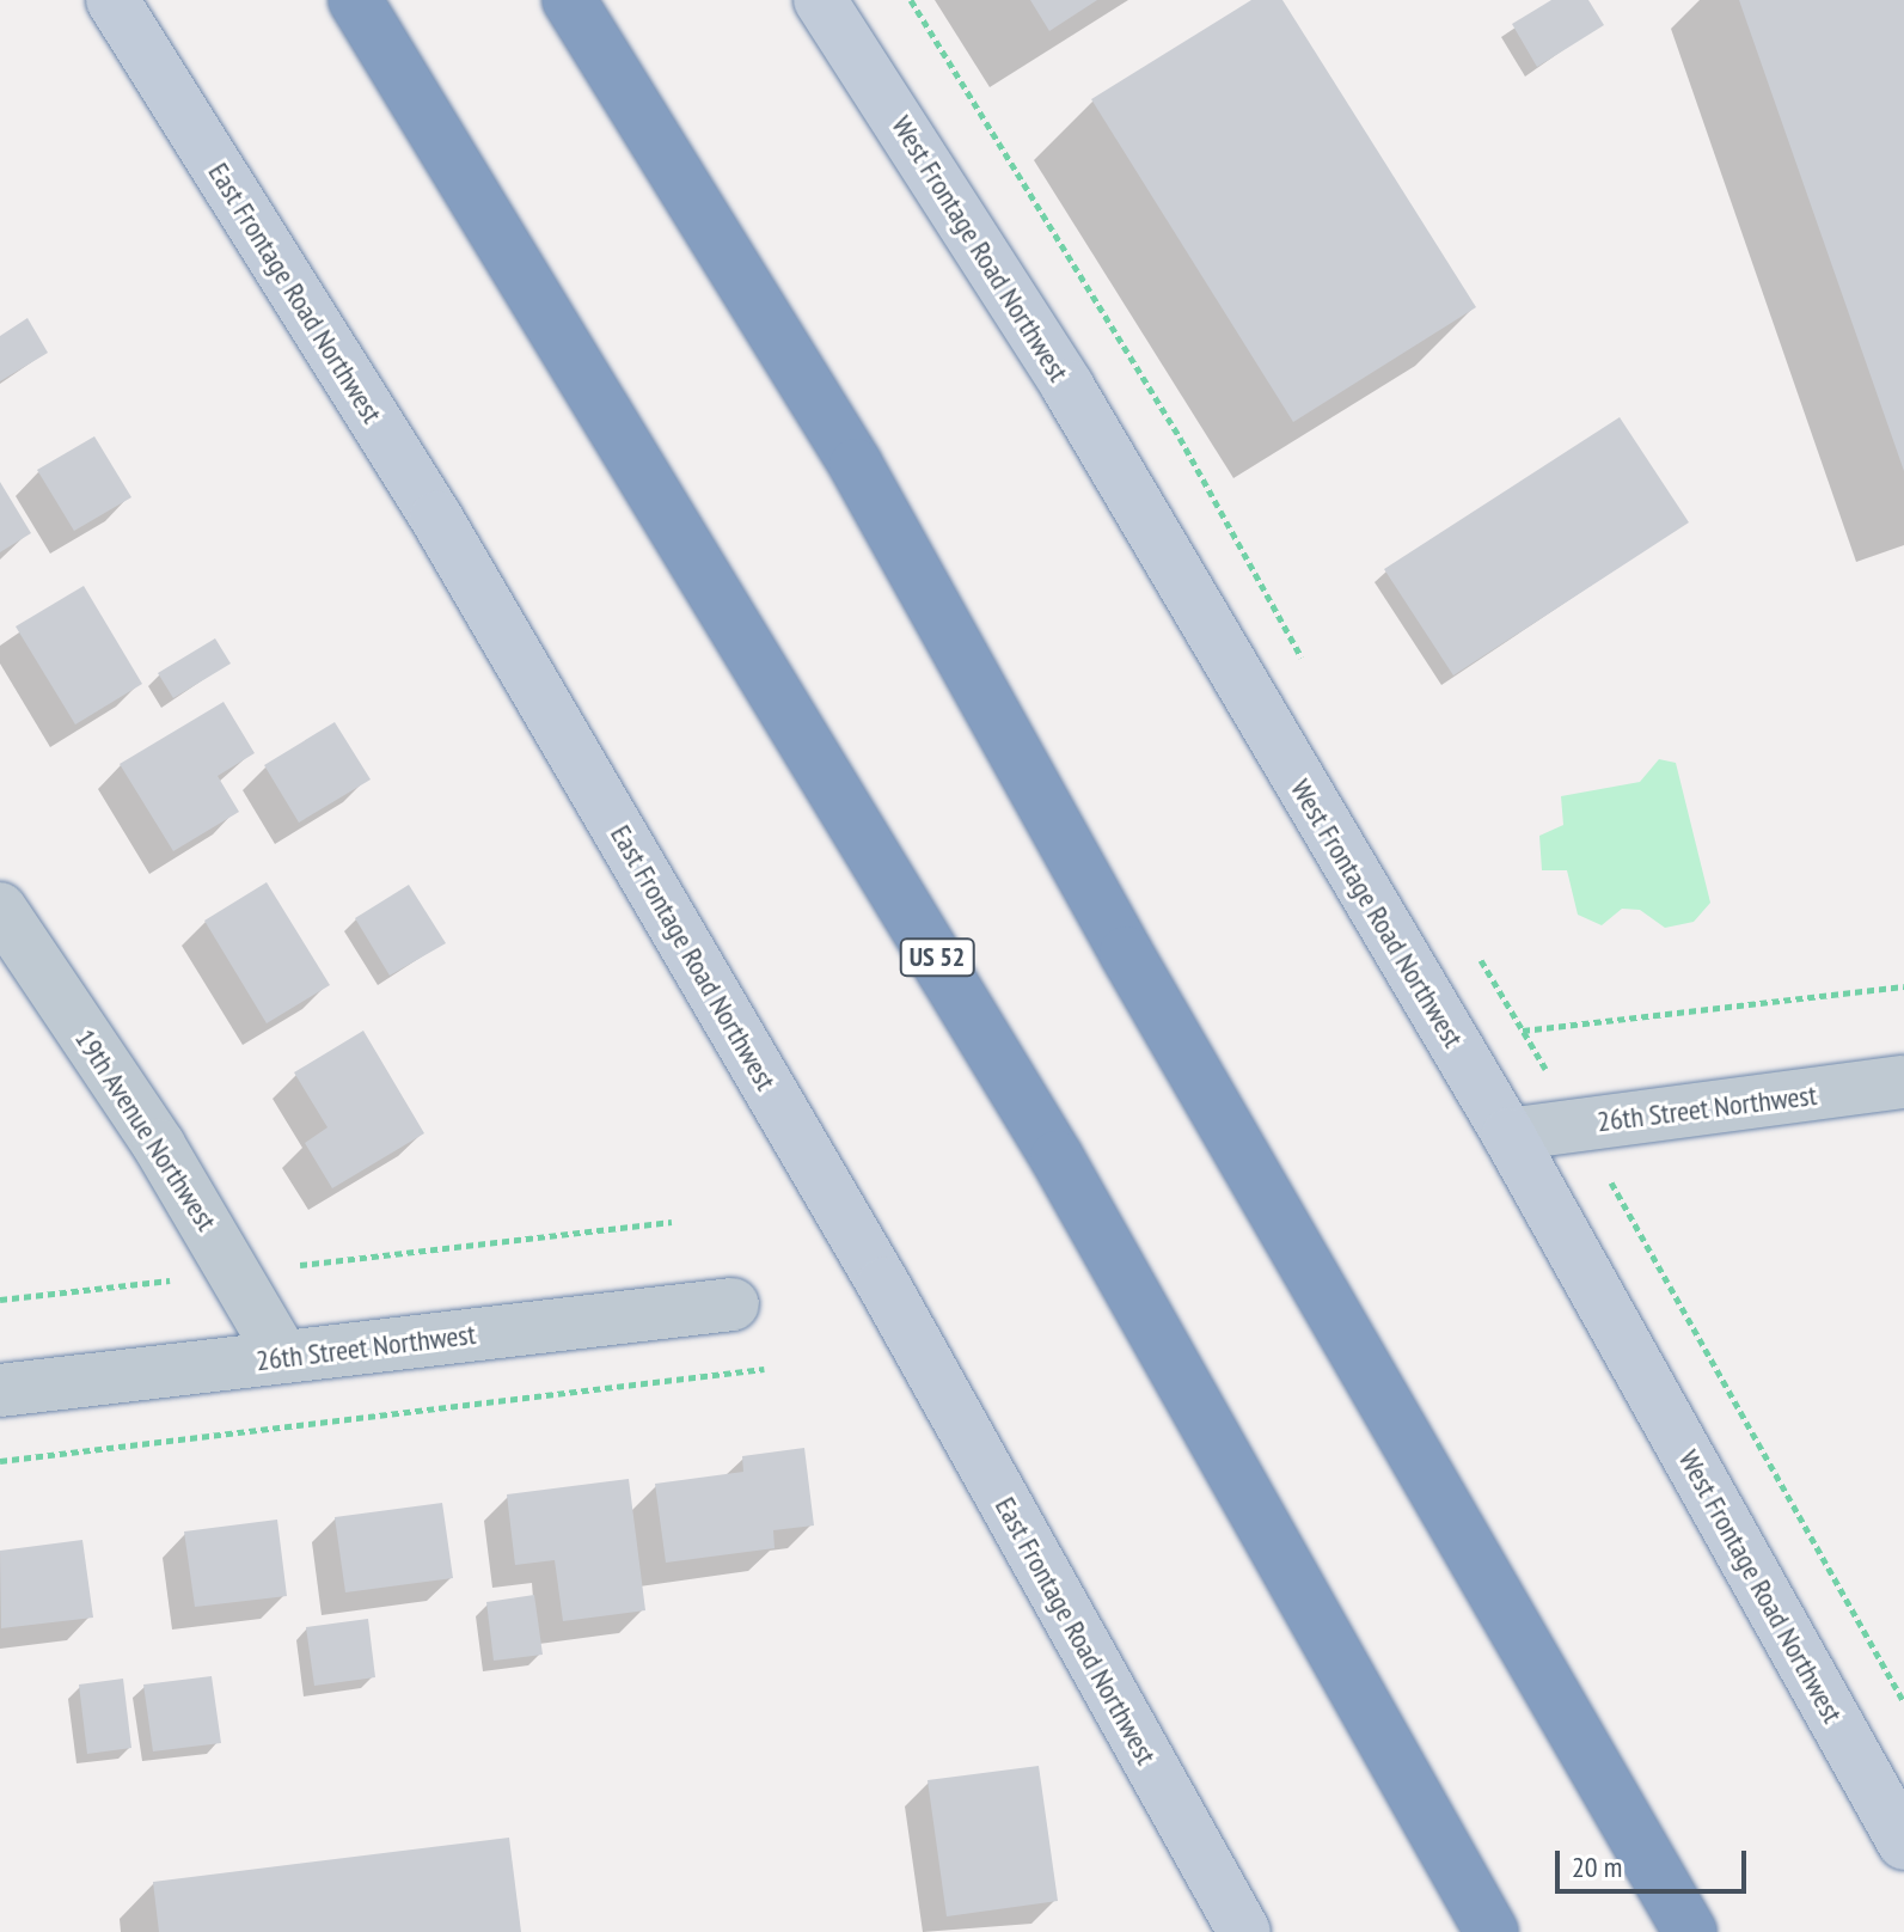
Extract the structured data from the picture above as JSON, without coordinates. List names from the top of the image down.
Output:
{
  "streets": {
    "highway": ["US 52"],
    "street": [
      "West Frontage Road Northwest",
      "East Frontage Road Northwest",
      "26th Street Northwest",
      "19th Avenue Northwest"
    ]
  },
  "crossings": [
    ["West Frontage Road Northwest", "26th Street Northwest"],
    ["26th Street Northwest", "19th Avenue Northwest"]
  ],
  "scale_bar": "20 m"
}
